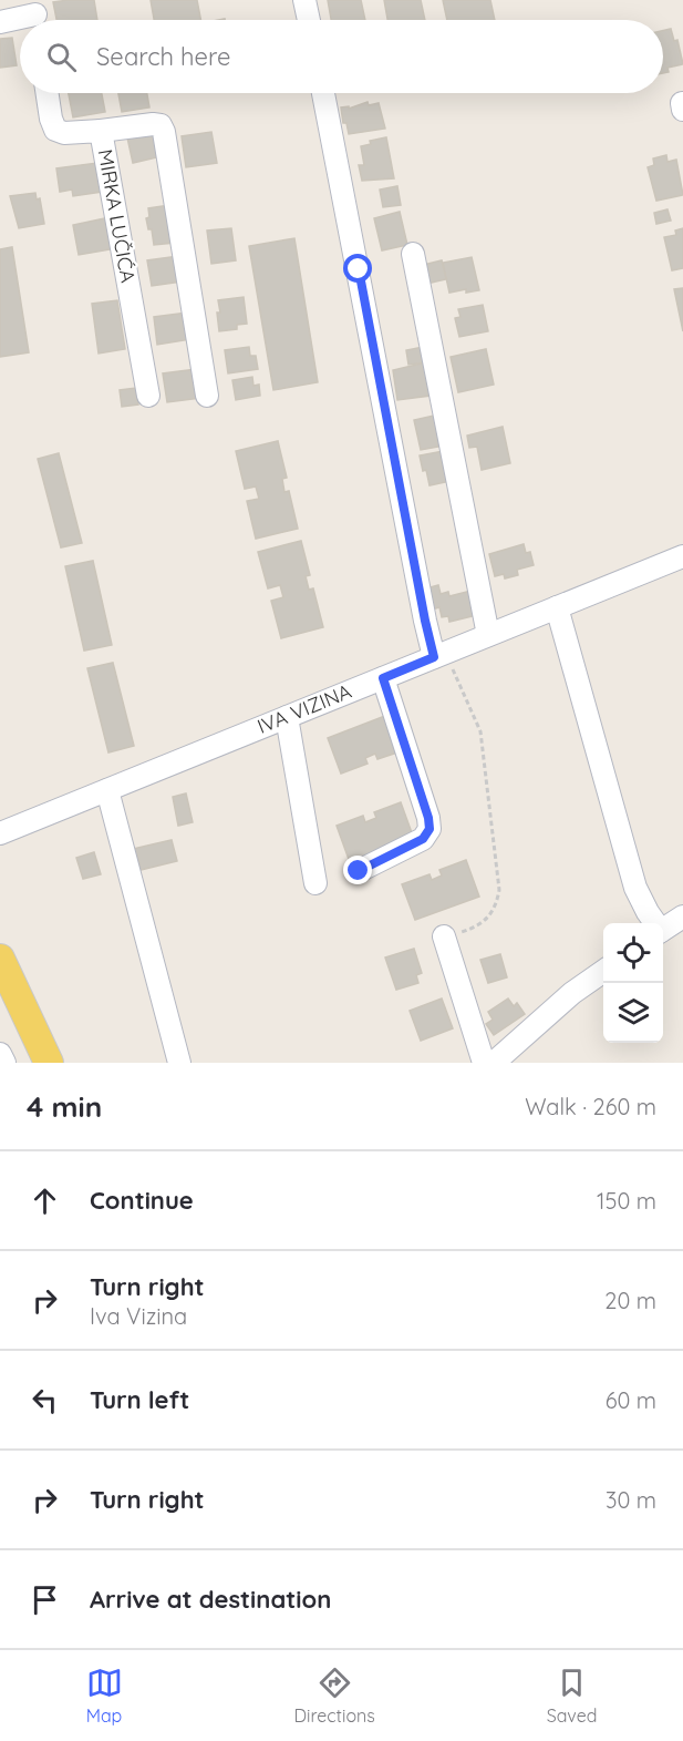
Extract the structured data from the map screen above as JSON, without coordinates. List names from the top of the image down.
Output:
{
  "streets": {
    "street": ["MIRKA LUČIĆA", "IVA VIZINA"]
  },
  "page": {
    "search": "Search here",
    "heading": ["4 min", "Walk · 260 m"],
    "list": [
      ["Continue", "150 m"],
      ["Turn right", "Iva Vizina", "20 m"],
      ["Turn left", "60 m"],
      ["Turn right", "30 m"],
      "Arrive at destination"
    ],
    "nav": ["Map", "Directions", "Saved"]
  }
}
